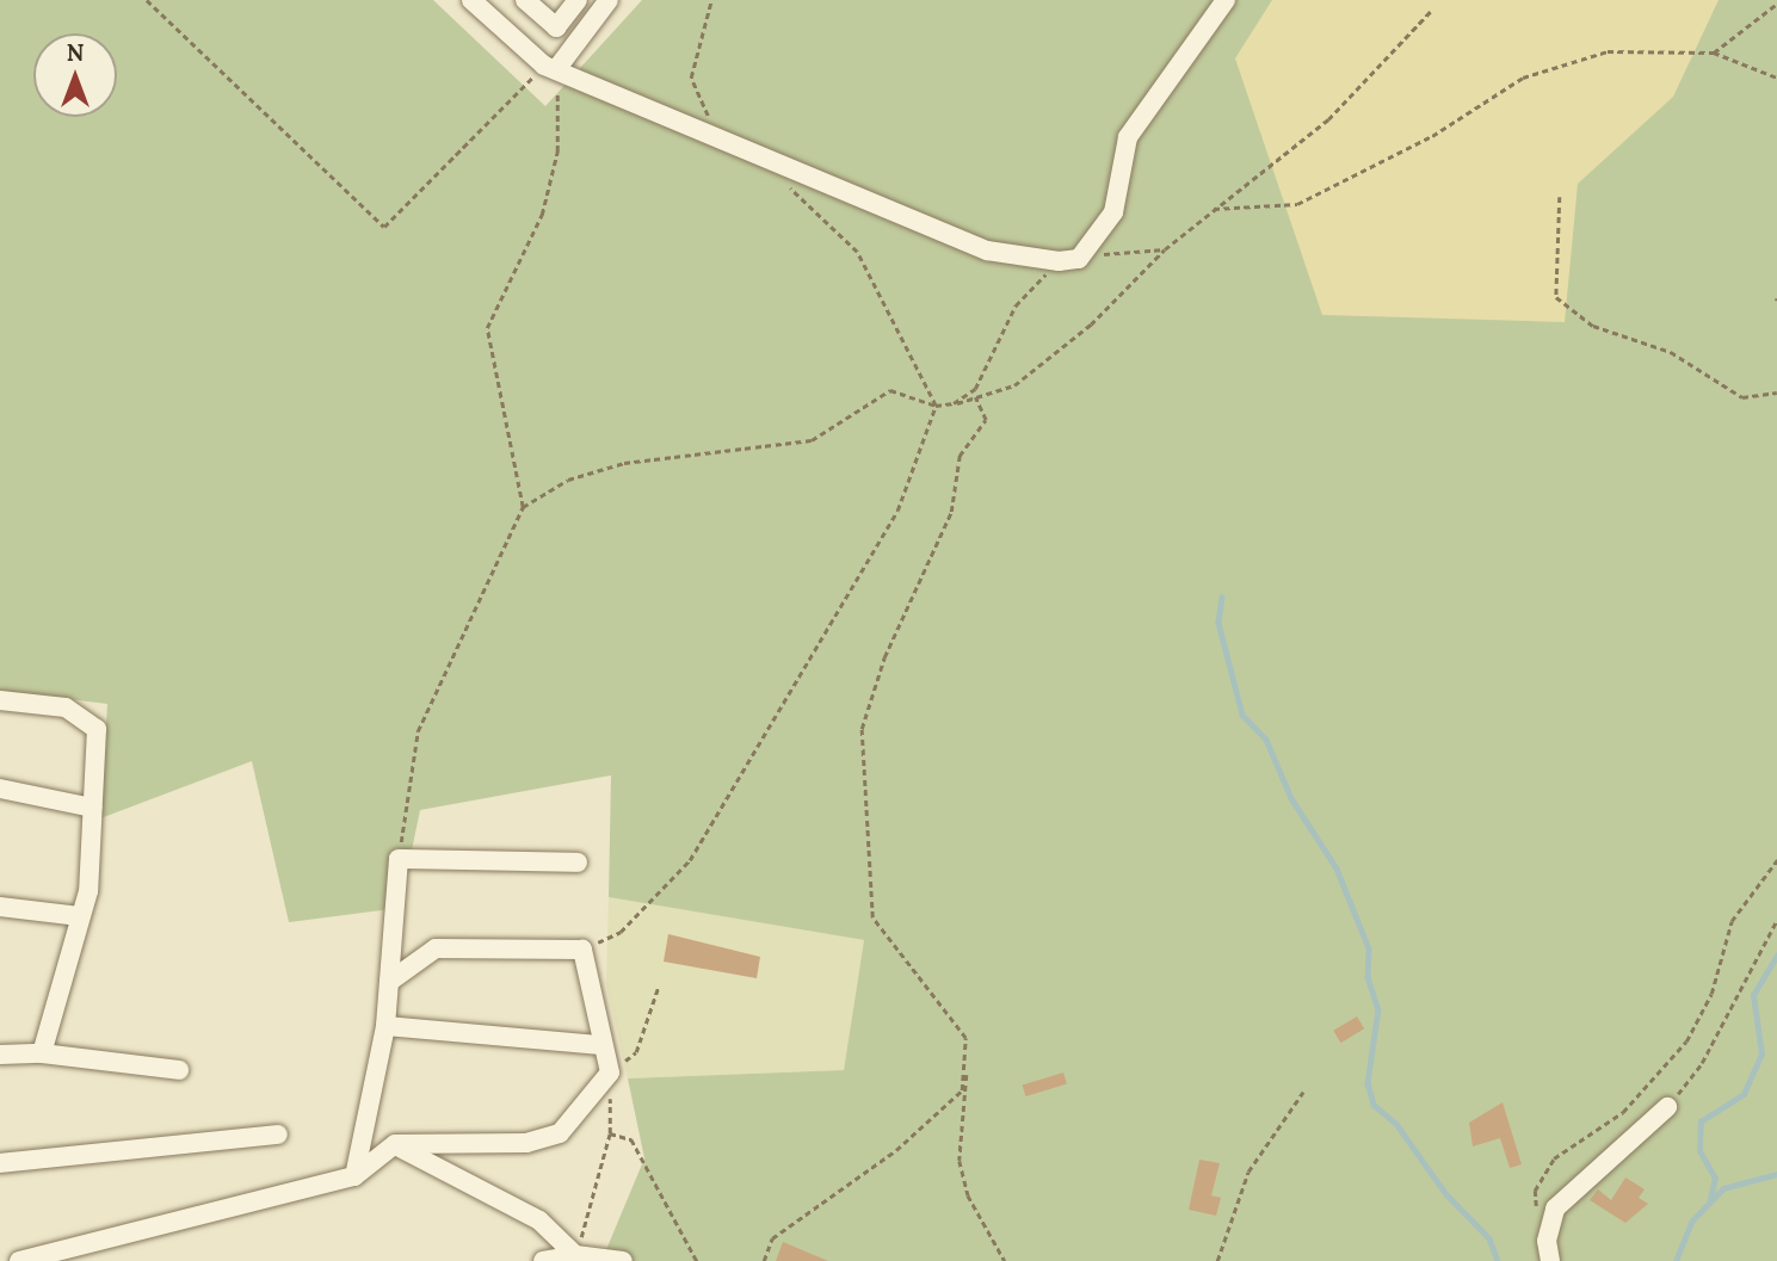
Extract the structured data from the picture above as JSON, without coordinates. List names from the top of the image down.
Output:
{
  "north": "top"
}
